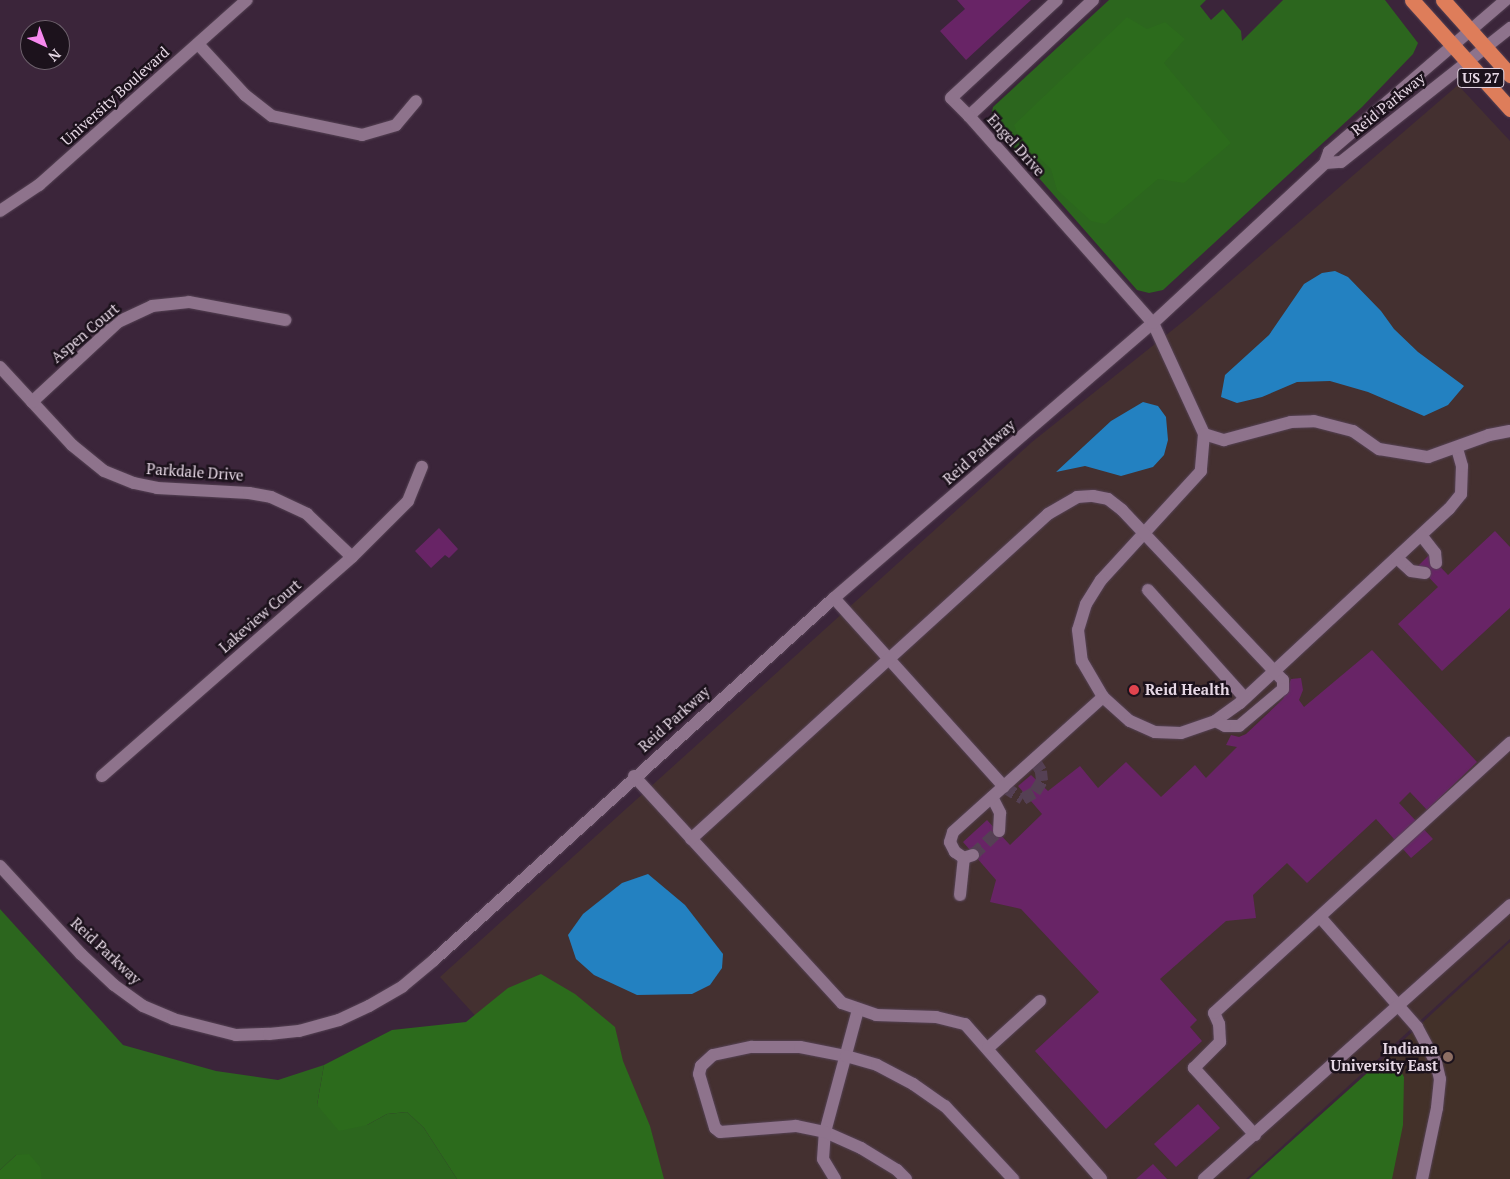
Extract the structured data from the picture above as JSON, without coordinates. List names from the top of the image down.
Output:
{
  "streets": {
    "highway": ["US 27"],
    "street": [
      "University Boulevard",
      "Reid Parkway",
      "Engel Drive",
      "Aspen Court",
      "Parkdale Drive",
      "Lakeview Court"
    ]
  },
  "crossings": [
    ["US 27", "Reid Parkway"],
    ["Reid Parkway", "Engel Drive"],
    ["Aspen Court", "Parkdale Drive"],
    ["Parkdale Drive", "Lakeview Court"]
  ],
  "places": ["Reid Health", "Indiana University East"],
  "north": "bottom right"
}
